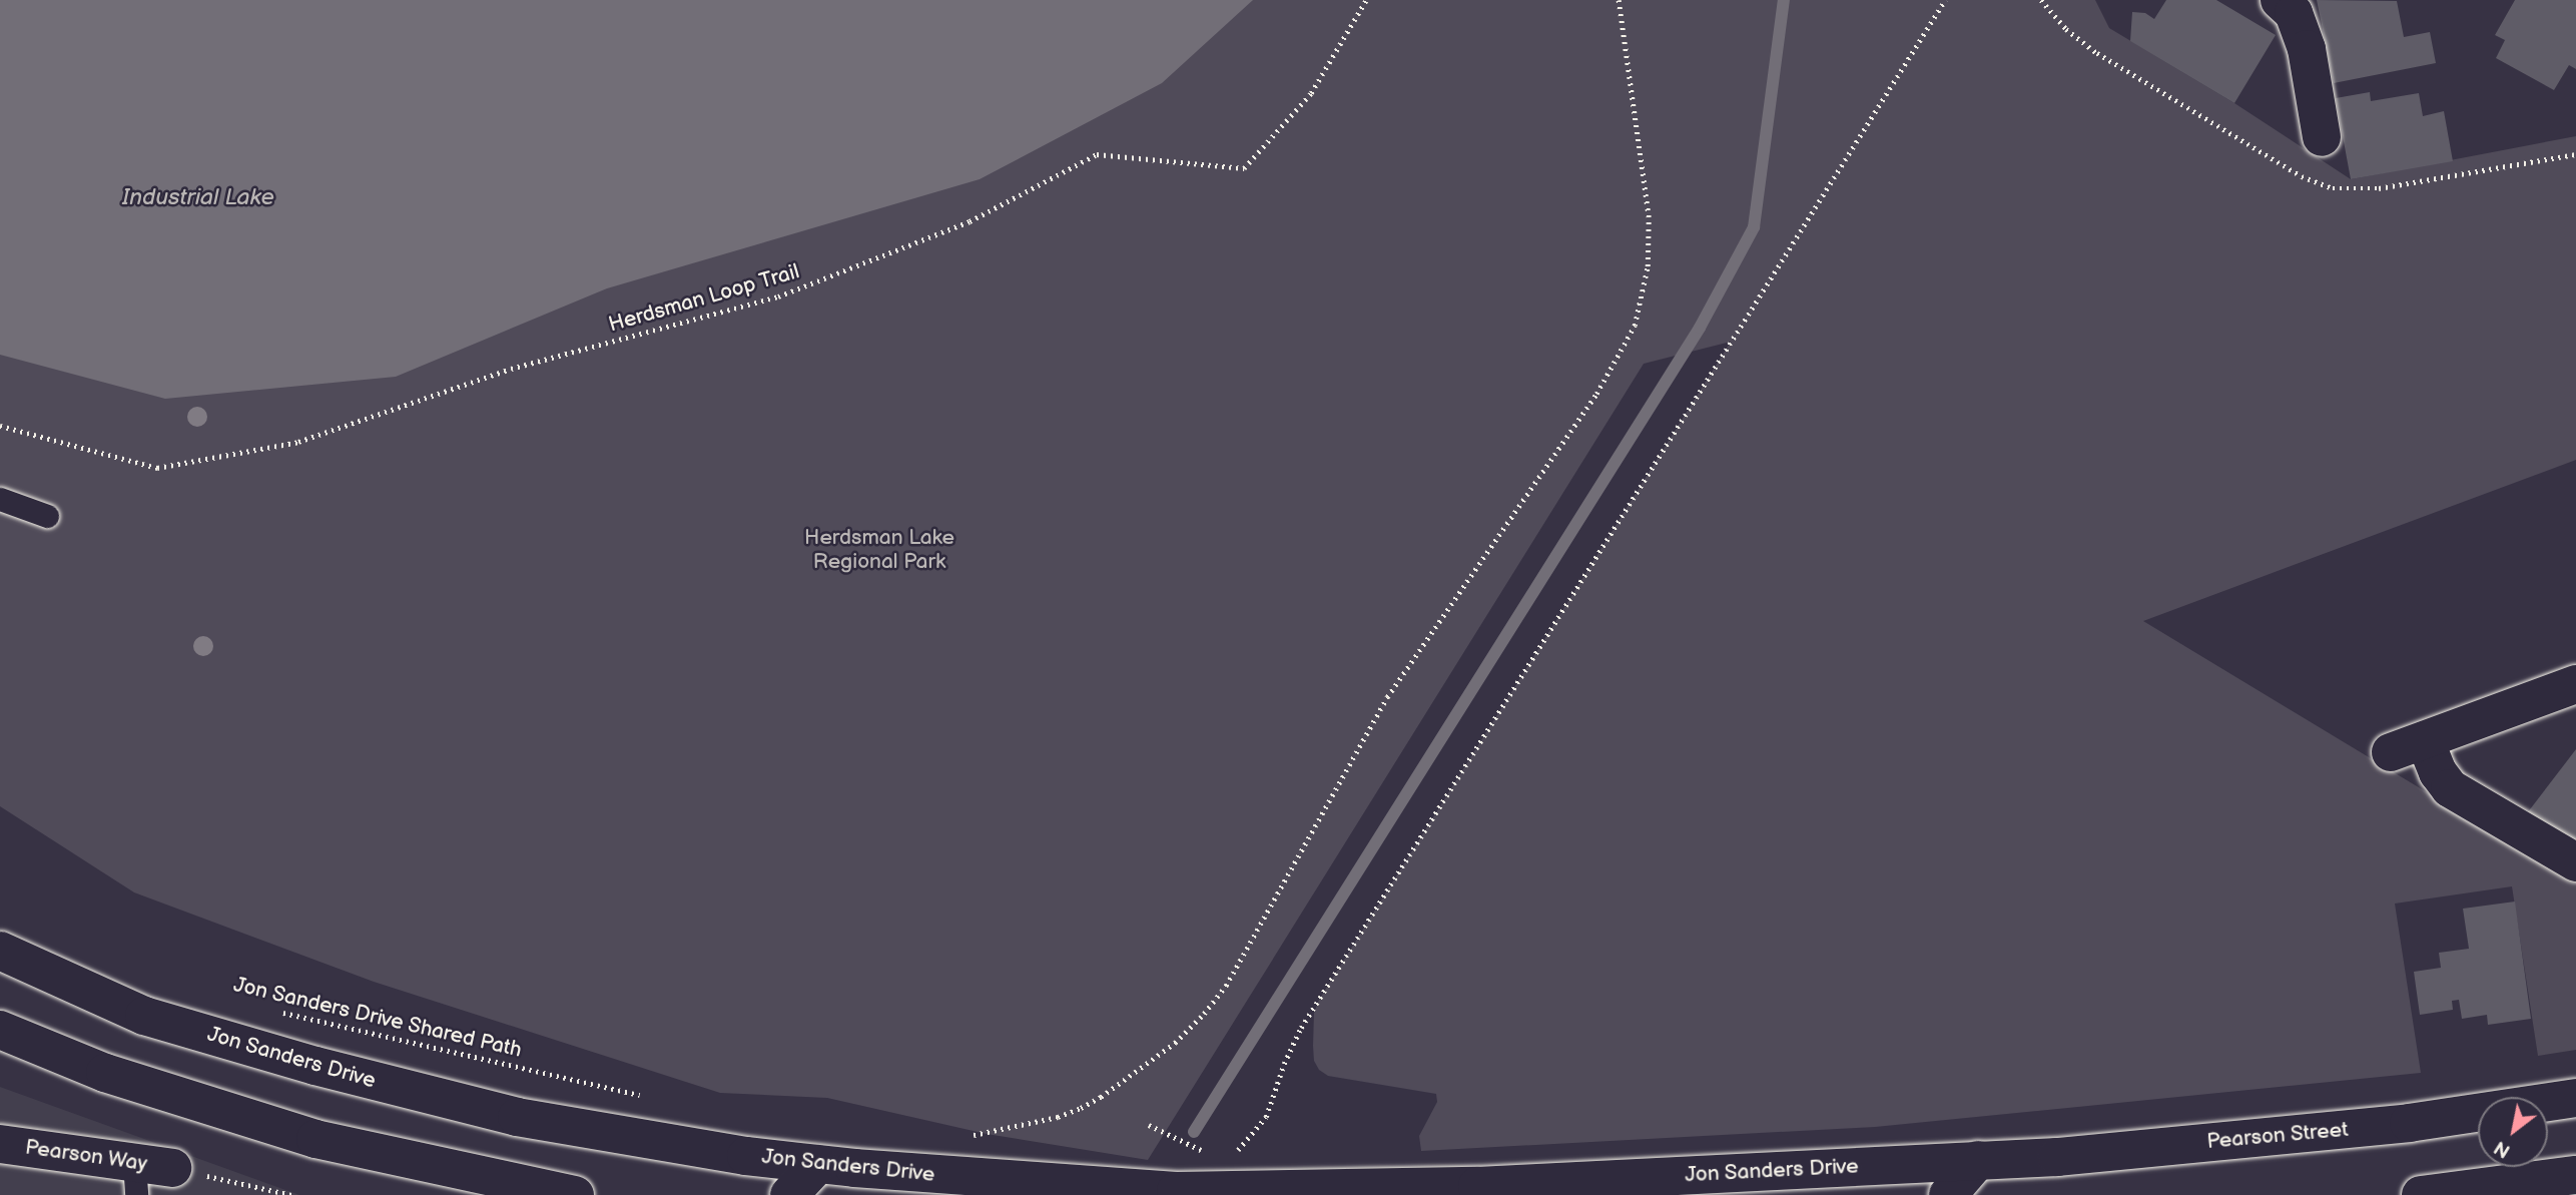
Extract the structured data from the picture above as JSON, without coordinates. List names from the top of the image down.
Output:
{
  "streets": {
    "main road": ["Jon Sanders Drive", "Pearson Street", "Pearson Way"],
    "path": ["Herdsman Loop Trail", "Jon Sanders Drive Shared Path"]
  },
  "crossings": [
    ["Jon Sanders Drive", "Pearson Street"]
  ],
  "water": ["Industrial Lake"],
  "parks": ["Herdsman Lake Regional Park"],
  "north": "bottom left"
}
